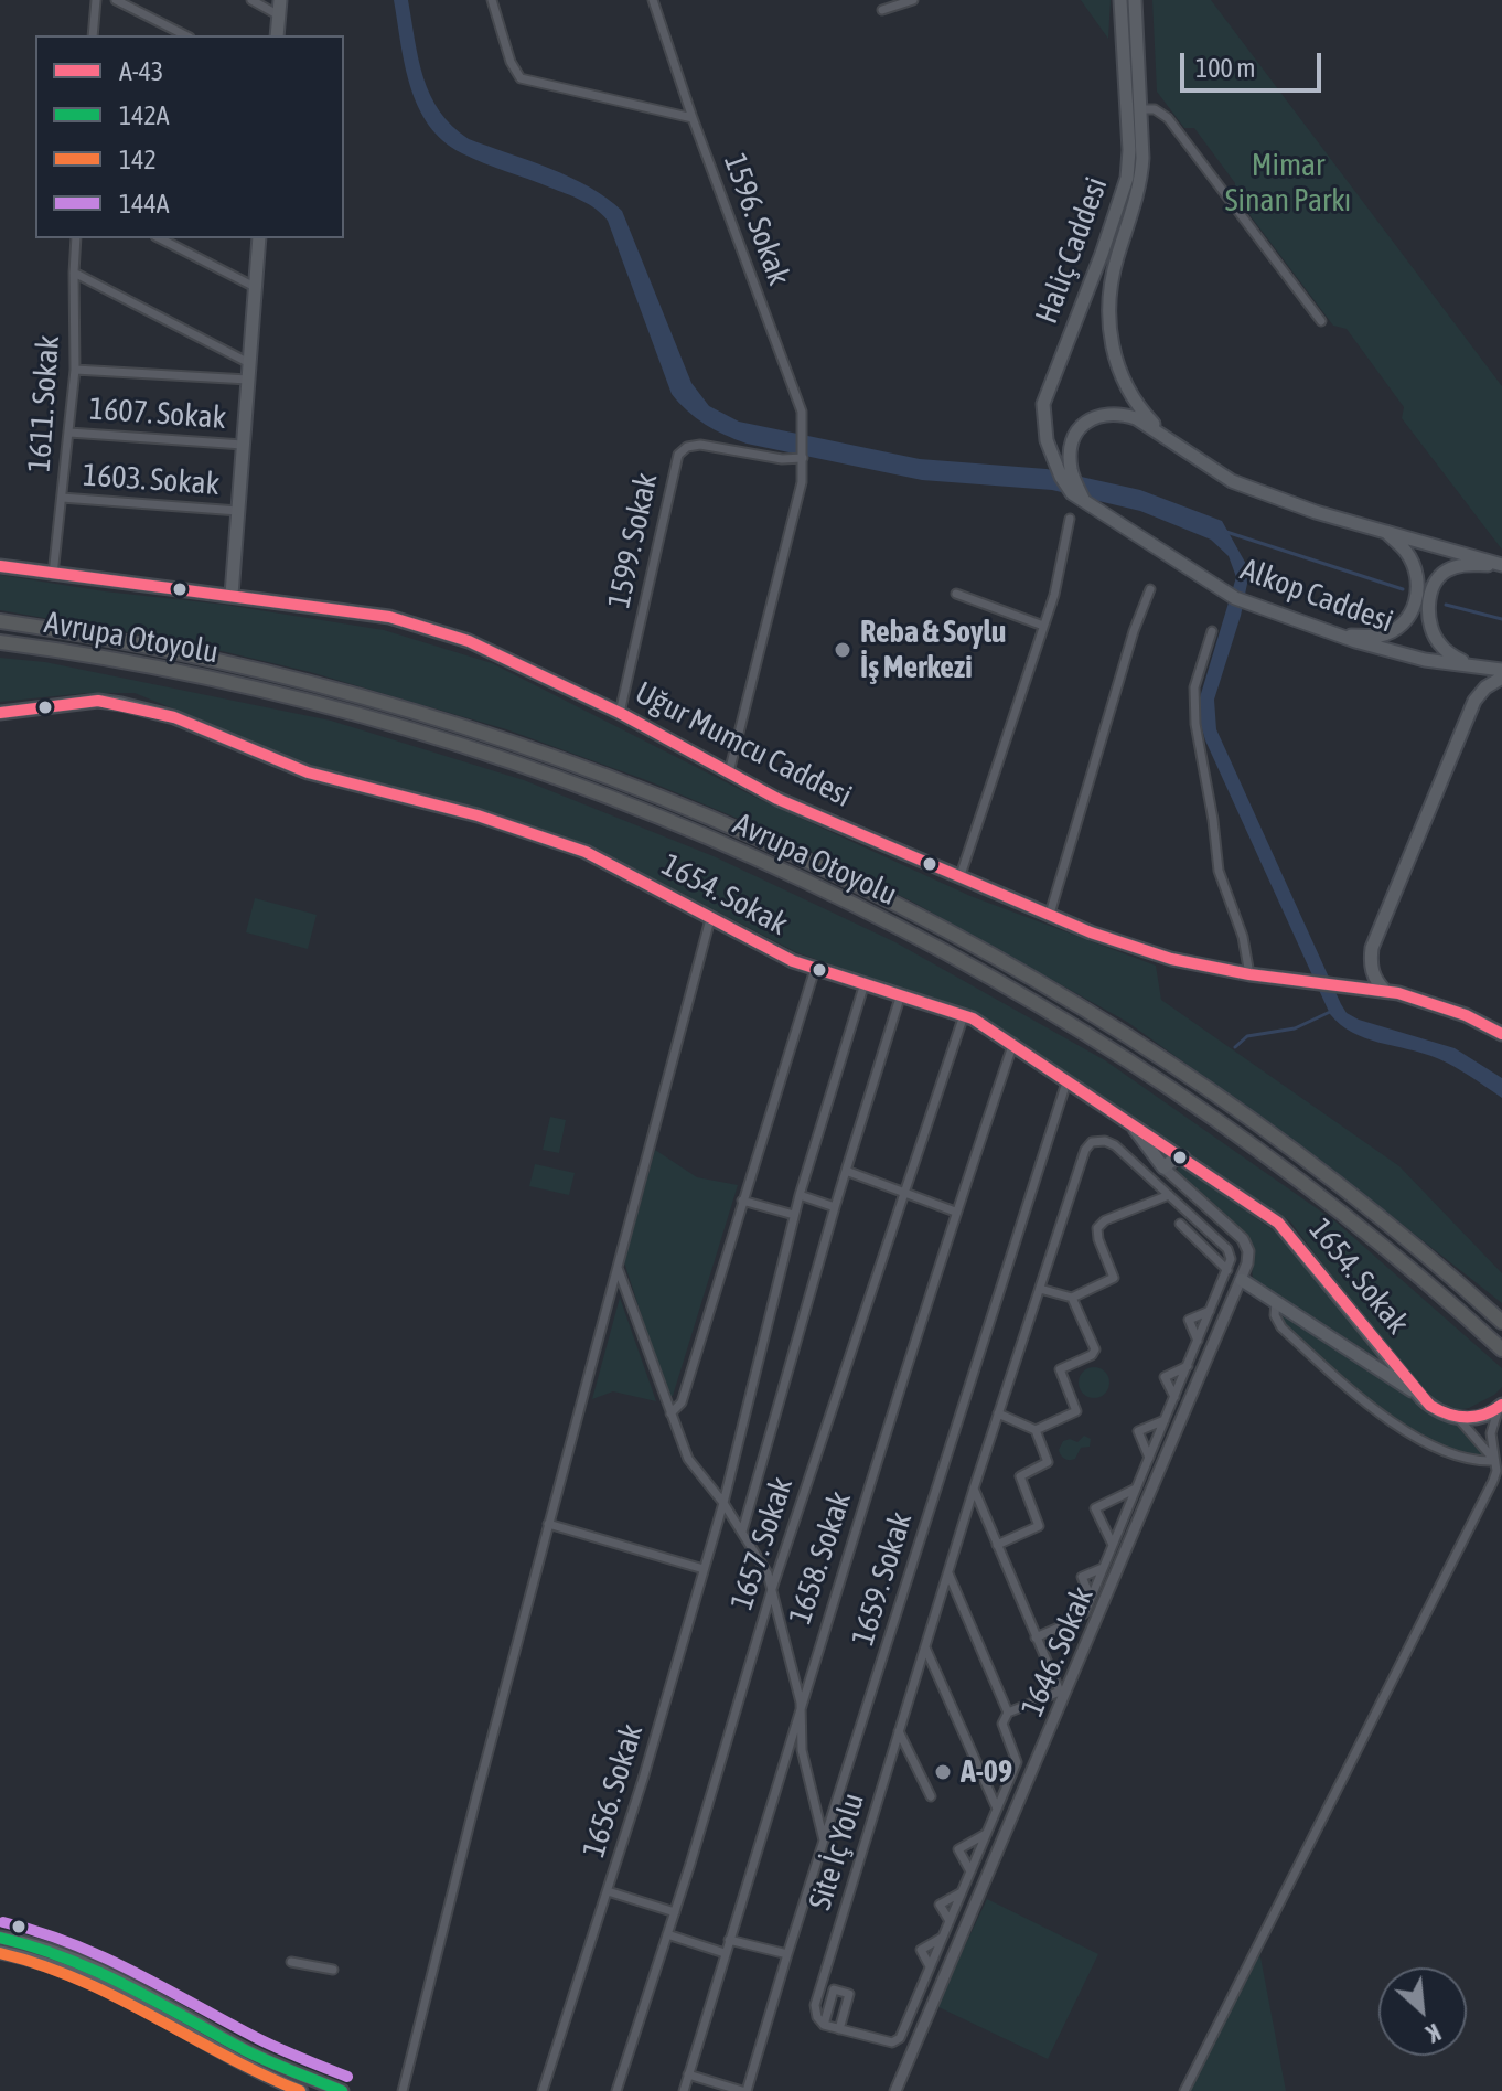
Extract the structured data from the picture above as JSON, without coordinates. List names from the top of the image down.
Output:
{
  "streets": {
    "highway": ["Avrupa Otoyolu"],
    "main road": [
      "Haliç Caddesi",
      "Alkop Caddesi",
      "Uğur Mumcu Caddesi",
      "1654. Sokak"
    ],
    "street": [
      "1596. Sokak",
      "1611. Sokak",
      "1607. Sokak",
      "1603. Sokak",
      "1599. Sokak",
      "1657. Sokak",
      "1658. Sokak",
      "1659. Sokak",
      "1646. Sokak",
      "1656. Sokak",
      "Site İç Yolu"
    ]
  },
  "crossings": [
    ["1596. Sokak", "1599. Sokak"],
    ["1596. Sokak", "Uğur Mumcu Caddesi"],
    ["Haliç Caddesi", "Alkop Caddesi"],
    ["1611. Sokak", "1607. Sokak"],
    ["1611. Sokak", "1603. Sokak"],
    ["1611. Sokak", "Uğur Mumcu Caddesi"],
    ["1599. Sokak", "Uğur Mumcu Caddesi"],
    ["1654. Sokak", "1657. Sokak"],
    ["1654. Sokak", "1658. Sokak"],
    ["1654. Sokak", "1659. Sokak"],
    ["1654. Sokak", "1656. Sokak"]
  ],
  "parks": ["Mimar Sinan Parkı"],
  "places": ["Reba & Soylu İş Merkezi", "A-09"],
  "lines": [
    "transit line A-43",
    "transit line 144A",
    "transit line 142A",
    "transit line 142"
  ],
  "legend": [
    "A-43",
    "142A",
    "142",
    "144A"
  ],
  "scale_bar": "100 m",
  "north": "bottom right"
}
